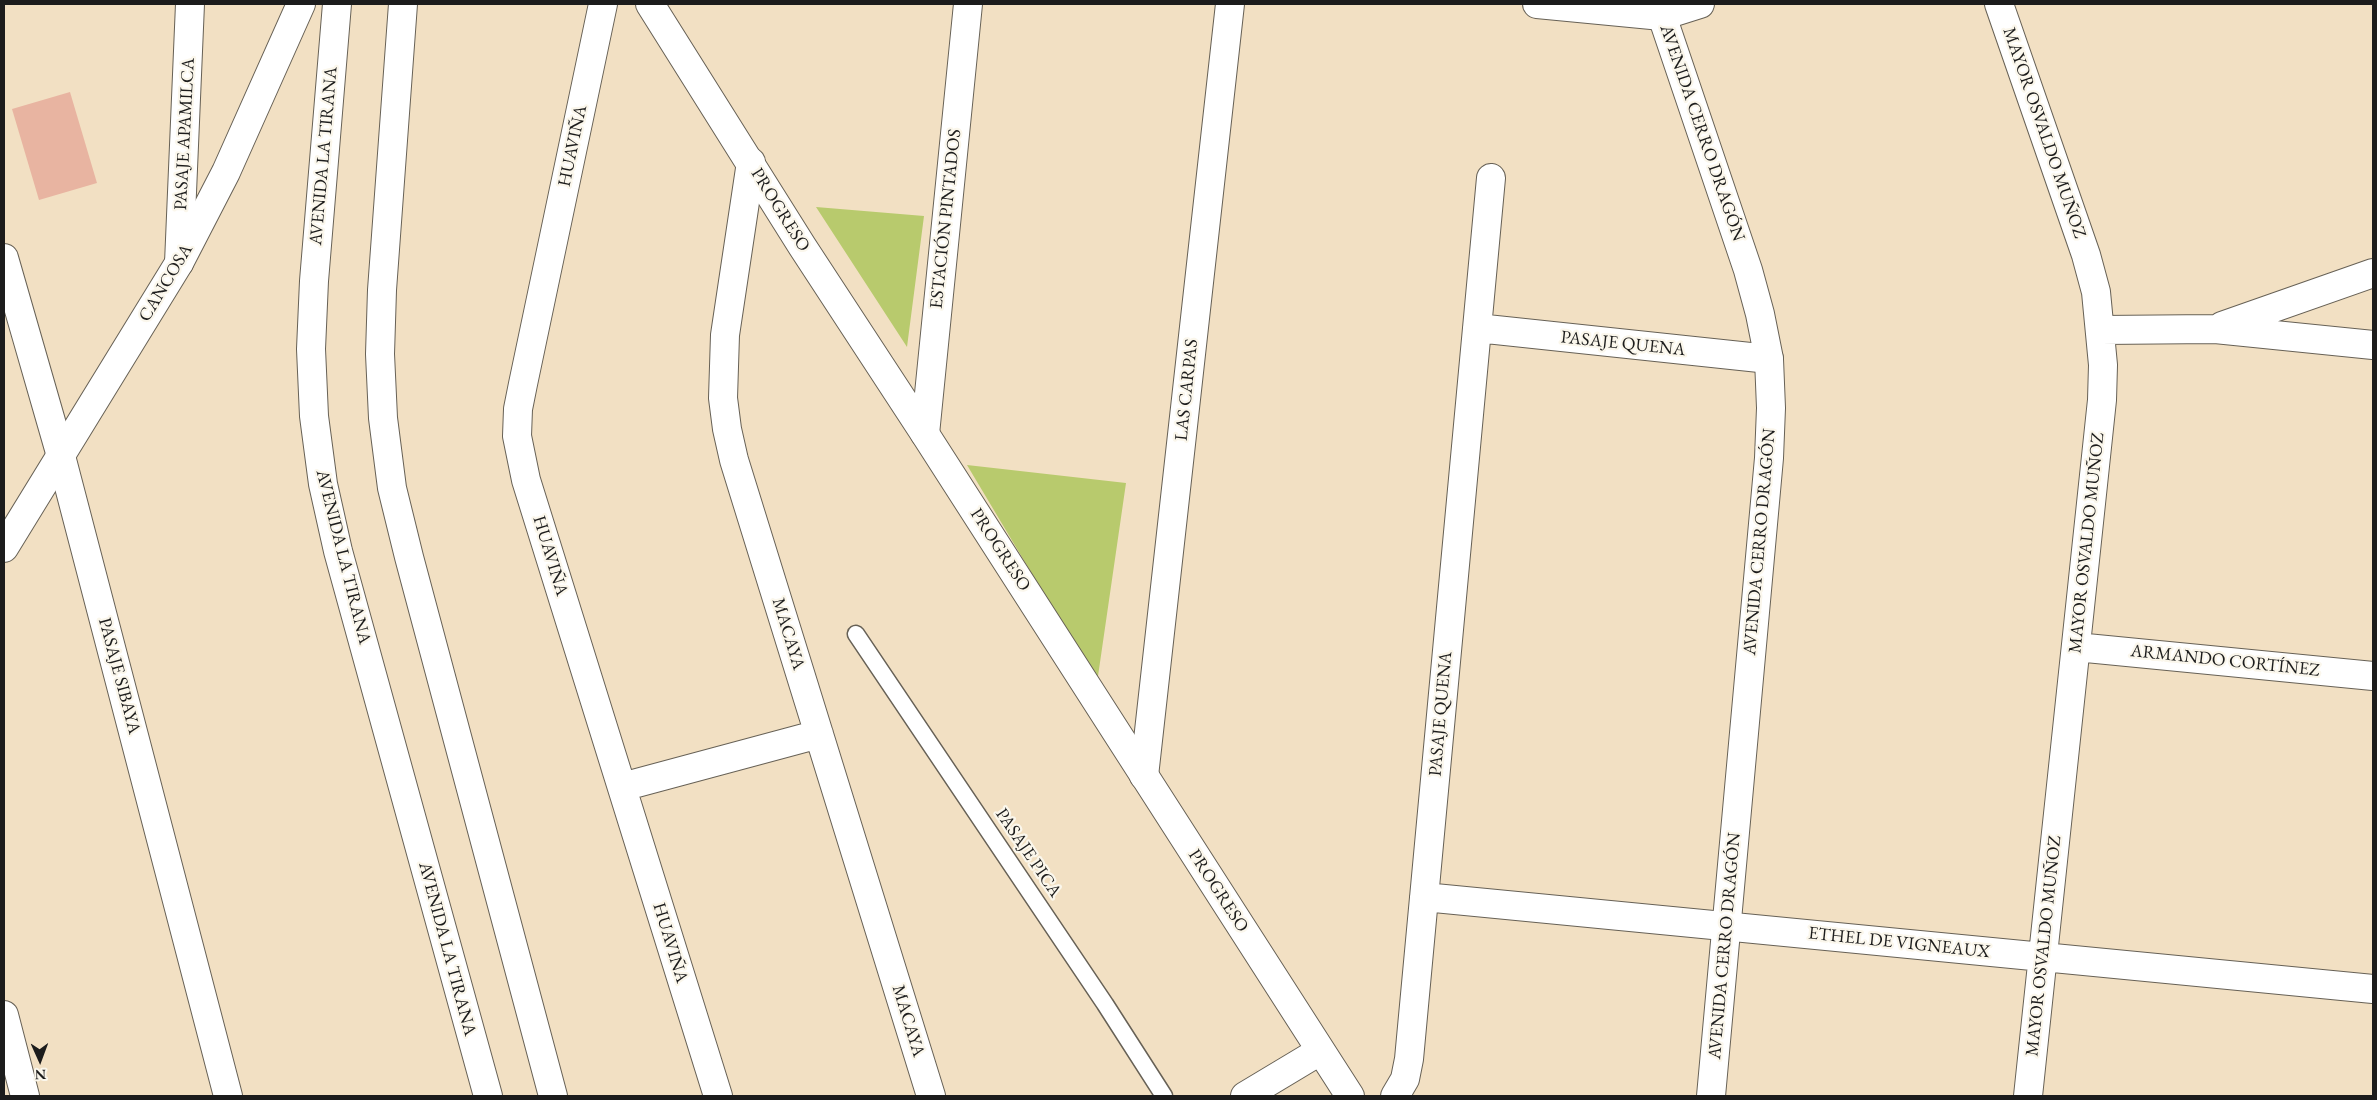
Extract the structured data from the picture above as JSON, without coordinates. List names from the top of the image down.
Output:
{
  "streets": {
    "main road": [
      "AVENIDA CERRO DRAGÓN",
      "MAYOR OSVALDO MUÑOZ",
      "PASAJE APAMILCA",
      "HUAVIÑA",
      "AVENIDA LA TIRANA",
      "PROGRESO",
      "ESTACIÓN PINTADOS",
      "CANCOSA",
      "PASAJE QUENA",
      "LAS CARPAS",
      "MACAYA",
      "ARMANDO CORTÍNEZ",
      "PASAJE SIBAYA",
      "ETHEL DE VIGNEAUX"
    ],
    "lane": ["PASAJE PICA"]
  },
  "crossings": [
    ["AVENIDA CERRO DRAGÓN", "PASAJE QUENA"],
    ["AVENIDA CERRO DRAGÓN", "ETHEL DE VIGNEAUX"],
    ["MAYOR OSVALDO MUÑOZ", "ARMANDO CORTÍNEZ"],
    ["MAYOR OSVALDO MUÑOZ", "ETHEL DE VIGNEAUX"],
    ["PASAJE APAMILCA", "CANCOSA"],
    ["PROGRESO", "ESTACIÓN PINTADOS"],
    ["PROGRESO", "LAS CARPAS"],
    ["PROGRESO", "MACAYA"],
    ["CANCOSA", "PASAJE SIBAYA"],
    ["PASAJE QUENA", "ETHEL DE VIGNEAUX"]
  ],
  "north": "bottom"
}
